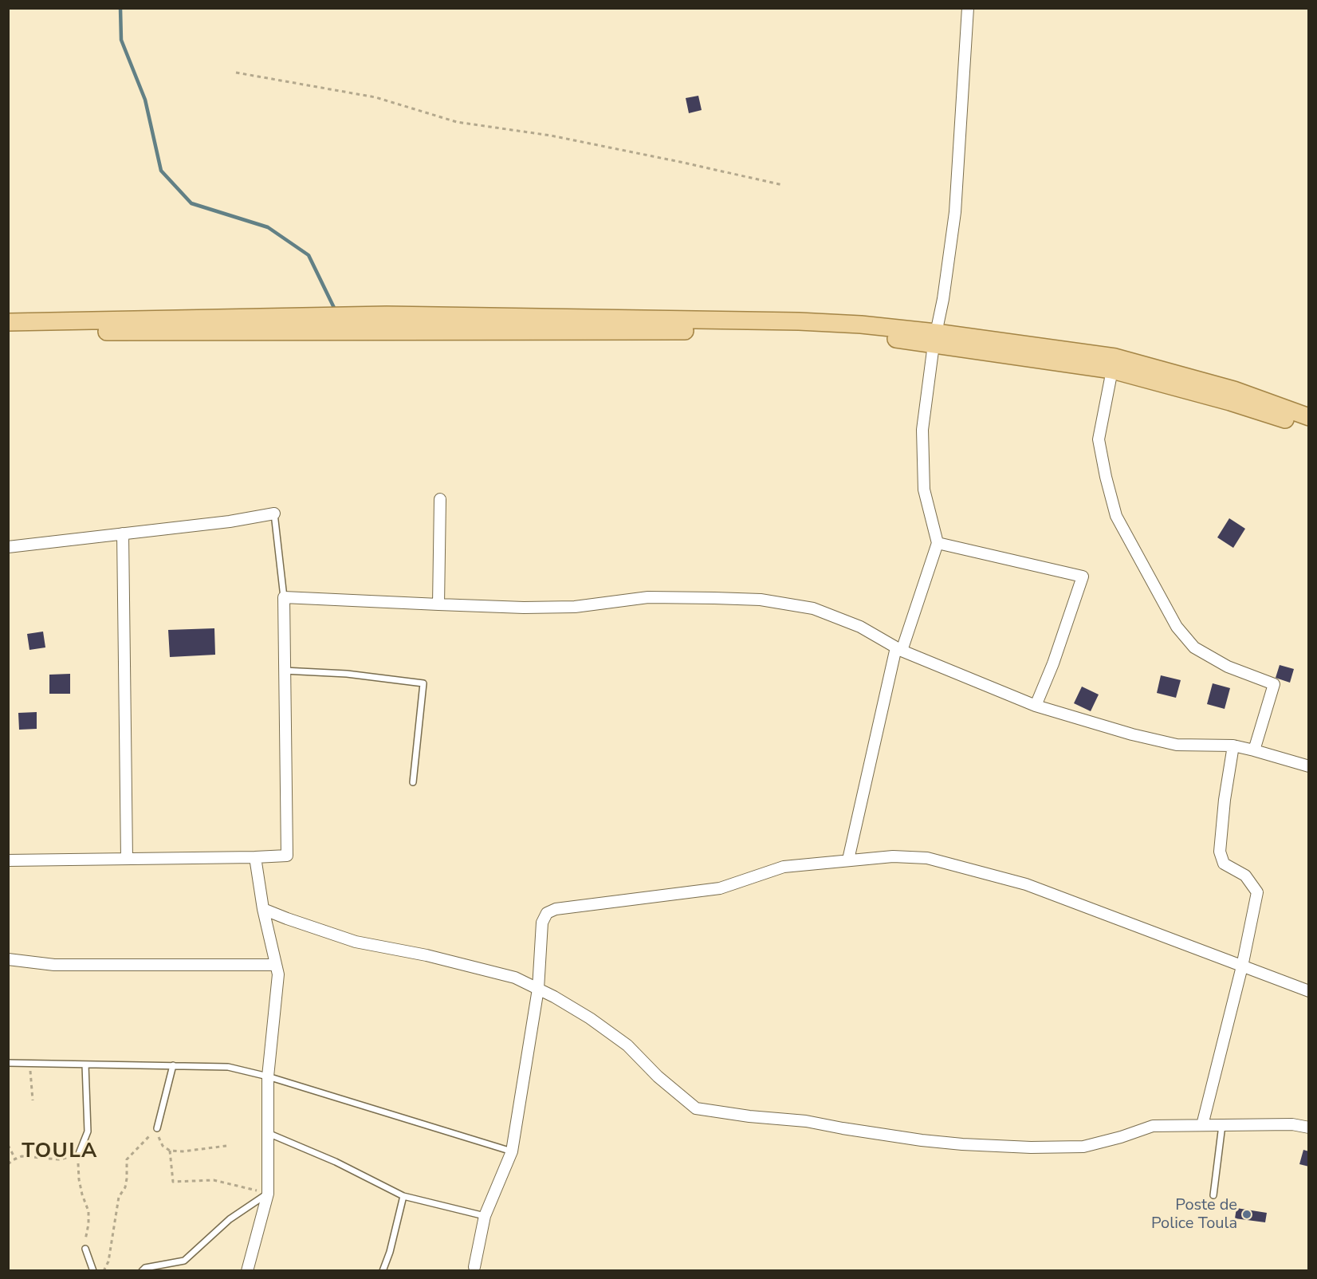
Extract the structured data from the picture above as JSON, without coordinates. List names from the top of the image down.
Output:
{
  "districts": ["TOULA"],
  "places": ["Poste de Police Toula"]
}
